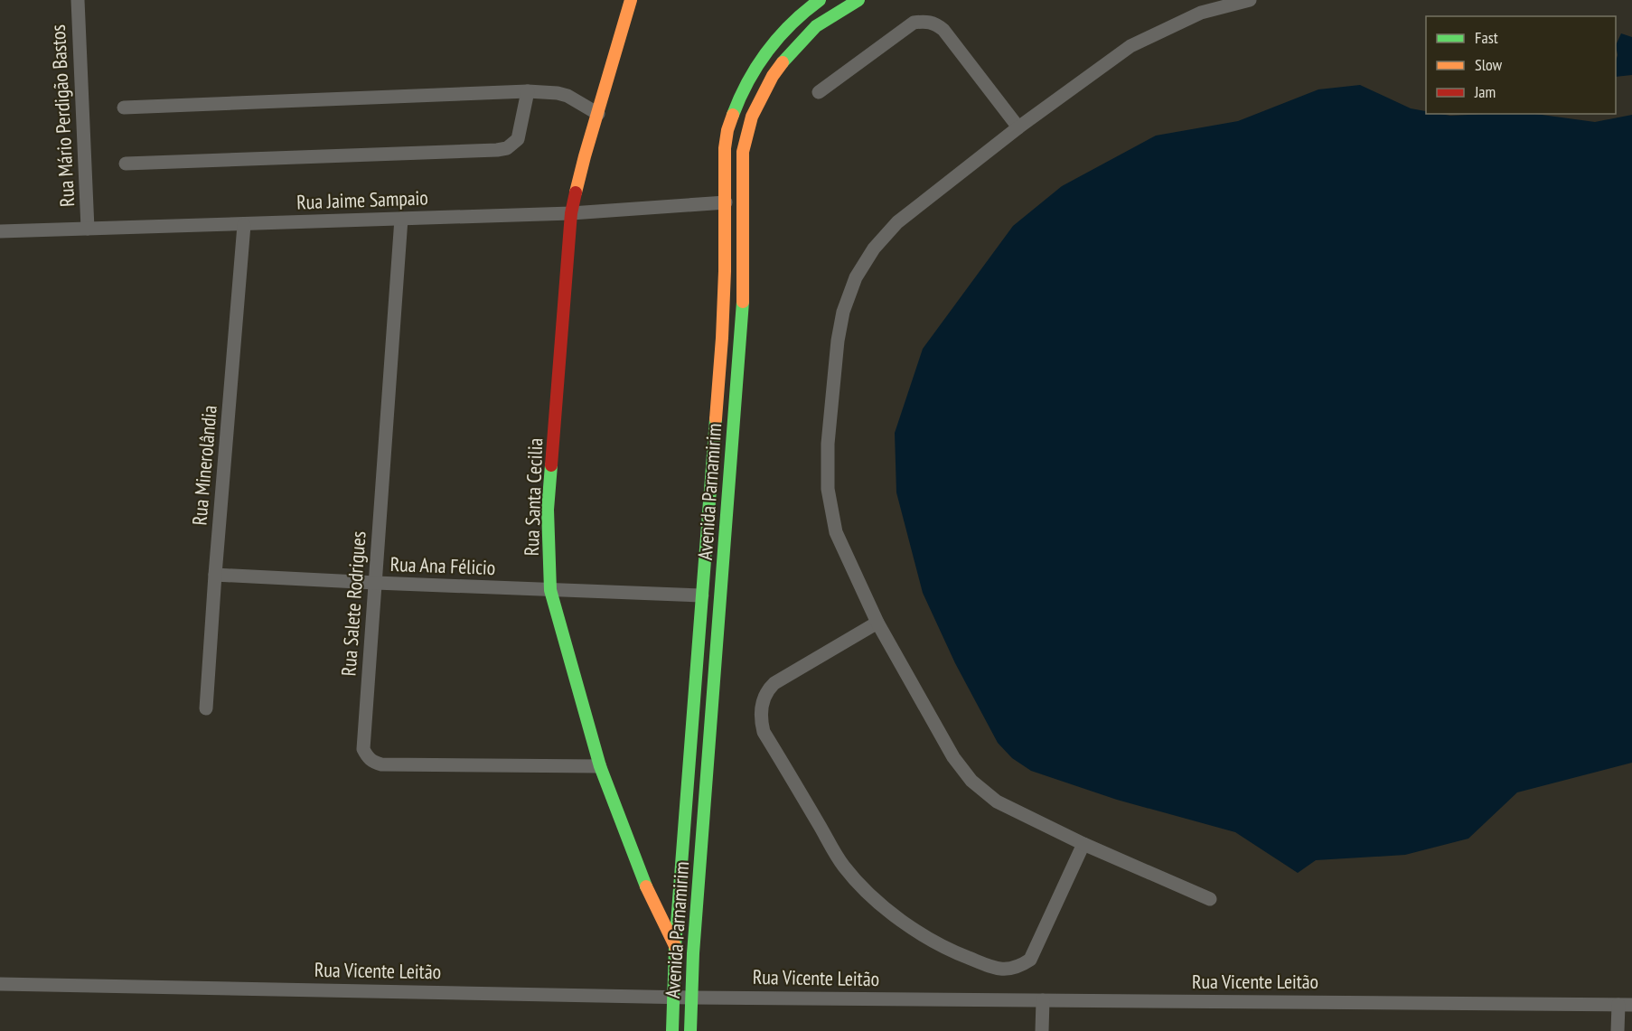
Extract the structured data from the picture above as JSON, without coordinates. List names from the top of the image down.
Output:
{
  "streets": {
    "street": [
      "Rua Mário Perdigão Bastos",
      "Rua Jaime Sampaio",
      "Rua Minerolândia",
      "Avenida Parnamirim",
      "Rua Santa Cecilia",
      "Rua Ana Félicio",
      "Rua Salete Rodrigues",
      "Rua Vicente Leitão"
    ]
  },
  "crossings": [
    ["Rua Mário Perdigão Bastos", "Rua Jaime Sampaio"],
    ["Rua Jaime Sampaio", "Rua Minerolândia"],
    ["Rua Jaime Sampaio", "Avenida Parnamirim"],
    ["Rua Jaime Sampaio", "Rua Santa Cecilia"],
    ["Rua Jaime Sampaio", "Rua Salete Rodrigues"],
    ["Rua Minerolândia", "Rua Ana Félicio"],
    ["Avenida Parnamirim", "Rua Santa Cecilia"],
    ["Avenida Parnamirim", "Rua Ana Félicio"],
    ["Avenida Parnamirim", "Rua Vicente Leitão"],
    ["Rua Santa Cecilia", "Rua Ana Félicio"],
    ["Rua Santa Cecilia", "Rua Salete Rodrigues"],
    ["Rua Ana Félicio", "Rua Salete Rodrigues"]
  ],
  "legend": ["Fast", "Slow", "Jam"]
}
